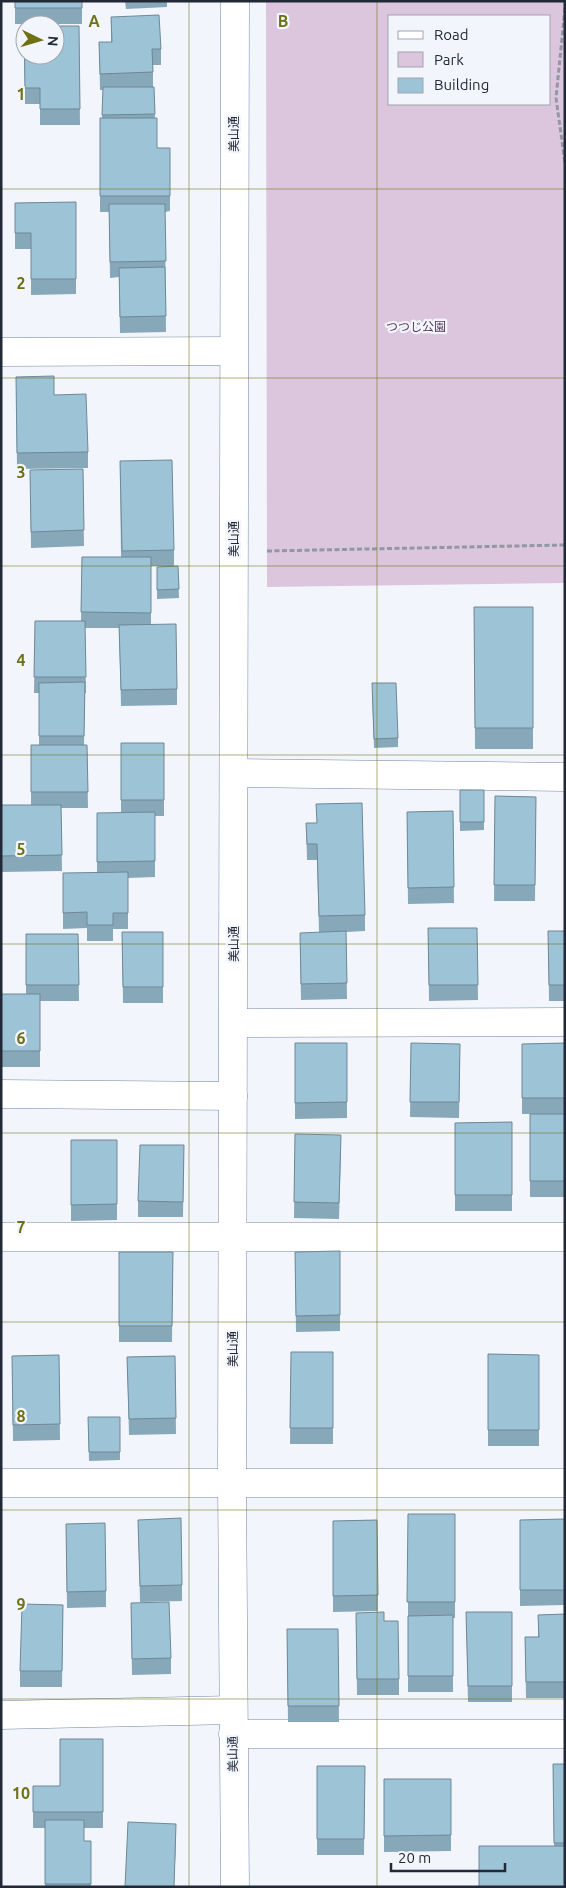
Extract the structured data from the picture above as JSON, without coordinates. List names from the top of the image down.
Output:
{
  "streets": {
    "street": ["美山通"]
  },
  "parks": ["つつじ公園"],
  "legend": ["Road", "Park", "Building"],
  "scale_bar": "20 m",
  "north": "right",
  "grid": {
    "columns": ["A", "B"],
    "rows": [
      "1",
      "2",
      "3",
      "4",
      "5",
      "6",
      "7",
      "8",
      "9",
      "10"
    ]
  }
}
